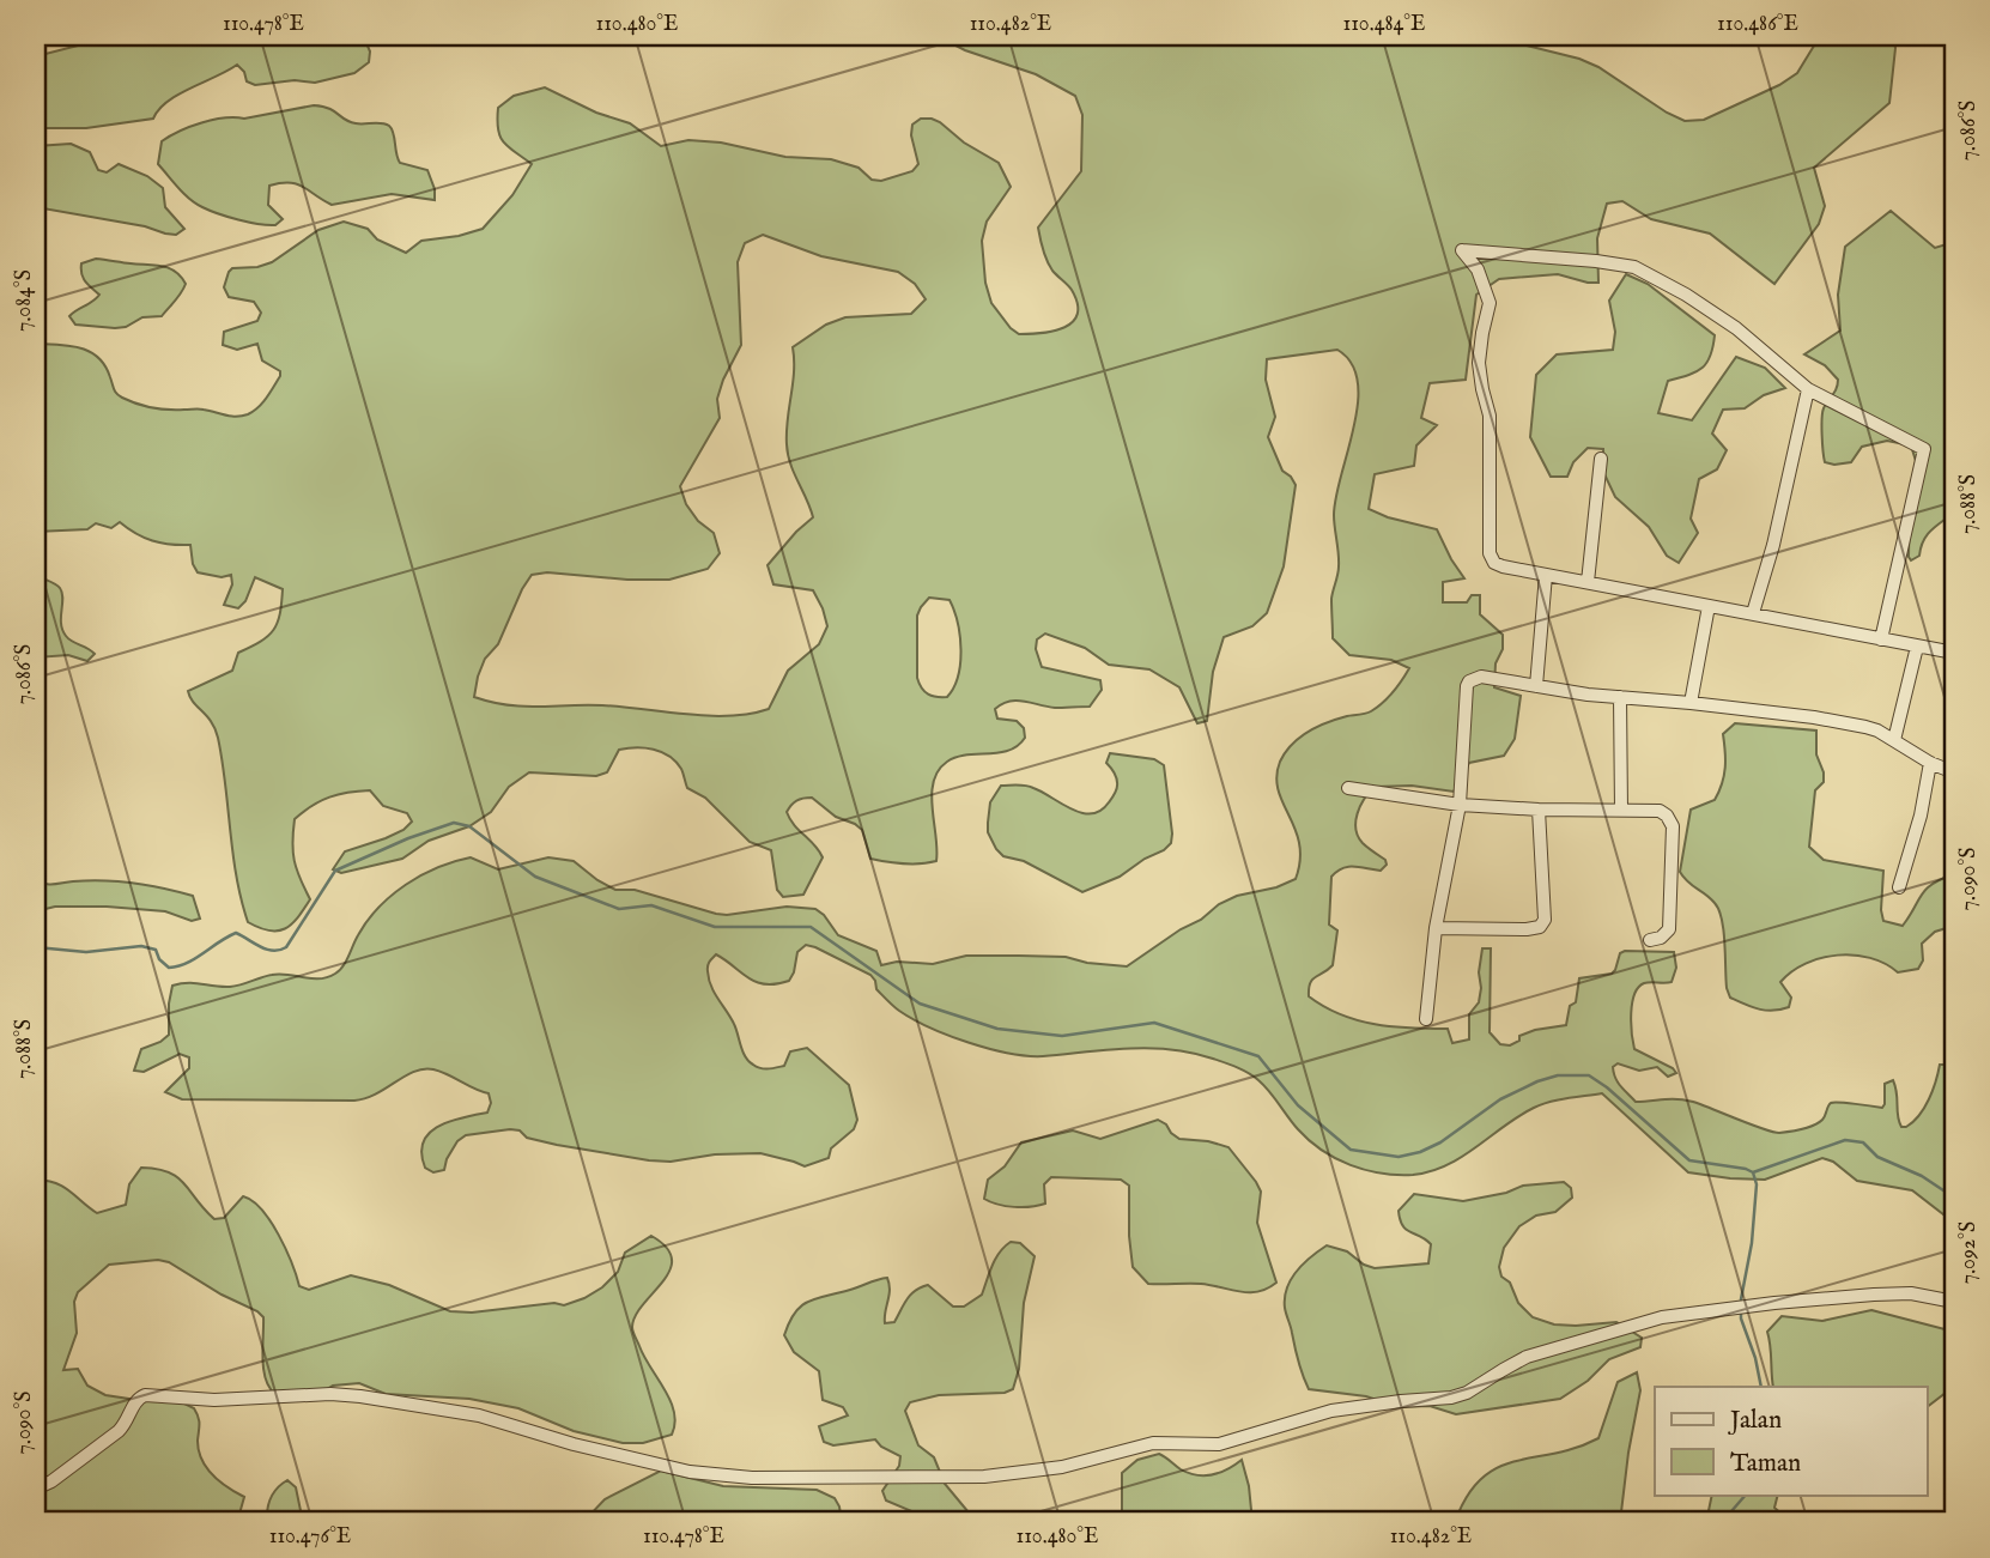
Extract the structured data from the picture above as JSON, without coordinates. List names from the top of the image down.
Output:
{
  "legend": ["Jalan", "Taman"],
  "coordinates": [
    "110.478°E",
    "110.480°E",
    "110.482°E",
    "110.484°E",
    "110.486°E",
    "7.086°S",
    "7.084°S",
    "7.088°S",
    "7.090°S",
    "7.092°S",
    "110.476°E"
  ]
}
